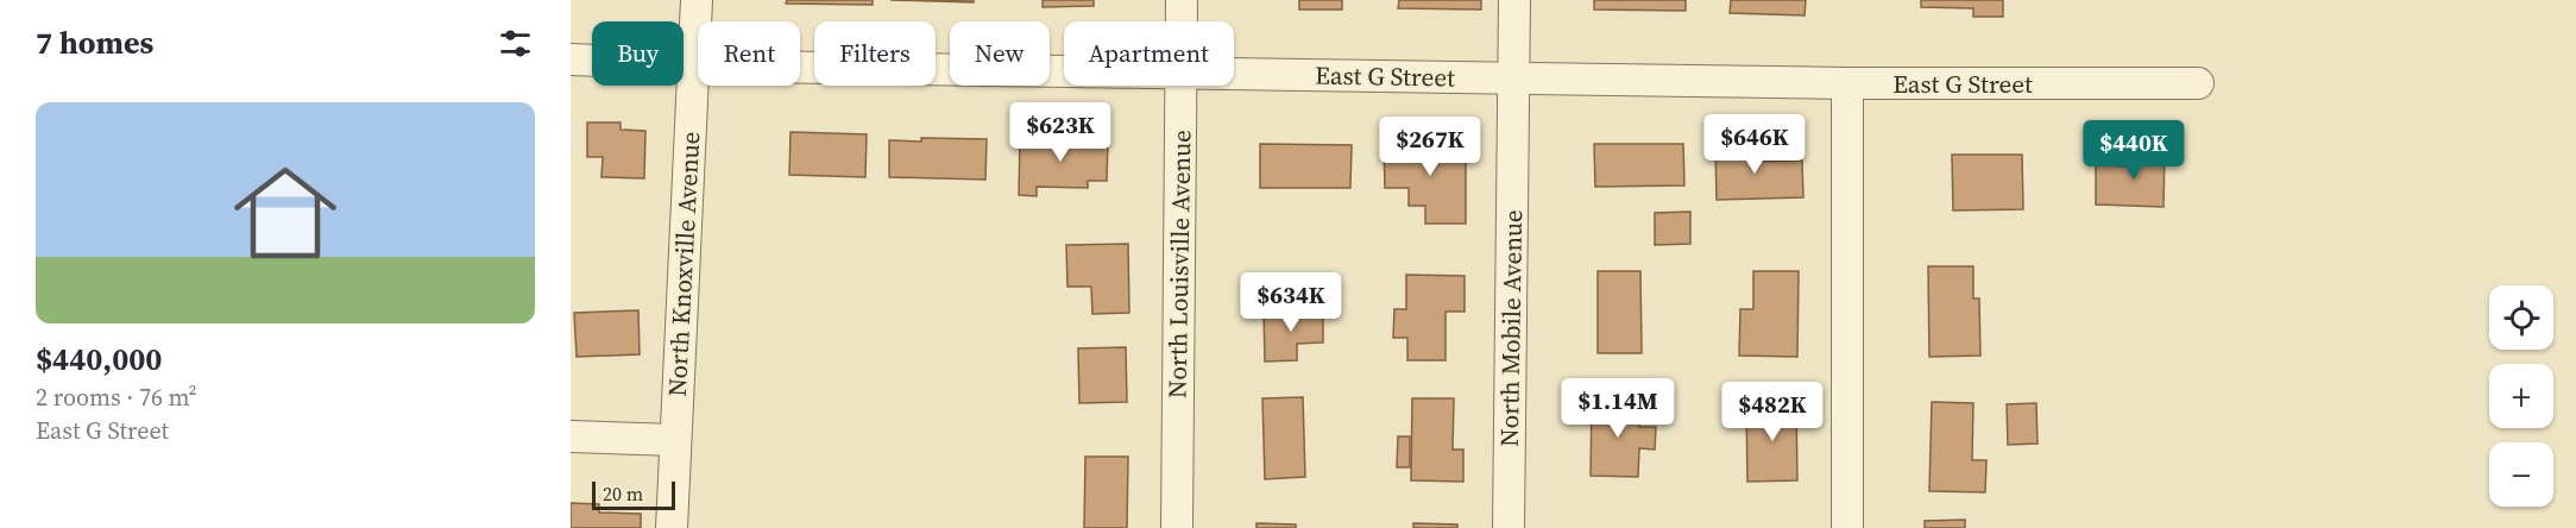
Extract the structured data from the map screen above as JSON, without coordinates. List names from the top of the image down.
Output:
{
  "streets": {
    "street": [
      "East G Street",
      "North Knoxville Avenue",
      "North Louisville Avenue",
      "North Mobile Avenue"
    ]
  },
  "crossings": [
    ["East G Street", "North Knoxville Avenue"],
    ["East G Street", "North Mobile Avenue"]
  ],
  "scale_bar": "20 m",
  "page": {
    "heading": "7 homes",
    "chip": [
      "Buy",
      "Rent",
      "Filters",
      "New",
      "Apartment"
    ],
    "list": [
      {
        "name": "$440,000",
        "note": "2 rooms · 76 m² · East G Street"
      }
    ],
    "price": [
      "$623K",
      "$646K",
      "$267K",
      "$440K",
      "$634K",
      "$1.14M",
      "$482K"
    ],
    "map_buttons": ["+", "−"],
    "scale": "20 m"
  }
}
